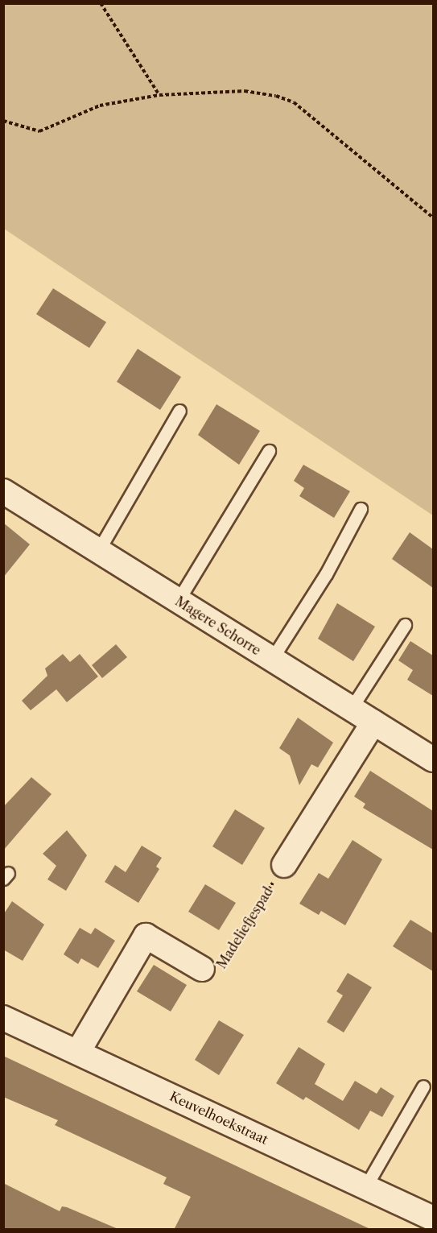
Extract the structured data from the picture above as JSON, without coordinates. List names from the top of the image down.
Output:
{
  "streets": {
    "street": ["Magere Schorre", "Madeliefjespad", "Keuvelhoekstraat"]
  },
  "crossings": [
    ["Madeliefjespad", "Keuvelhoekstraat"]
  ]
}
